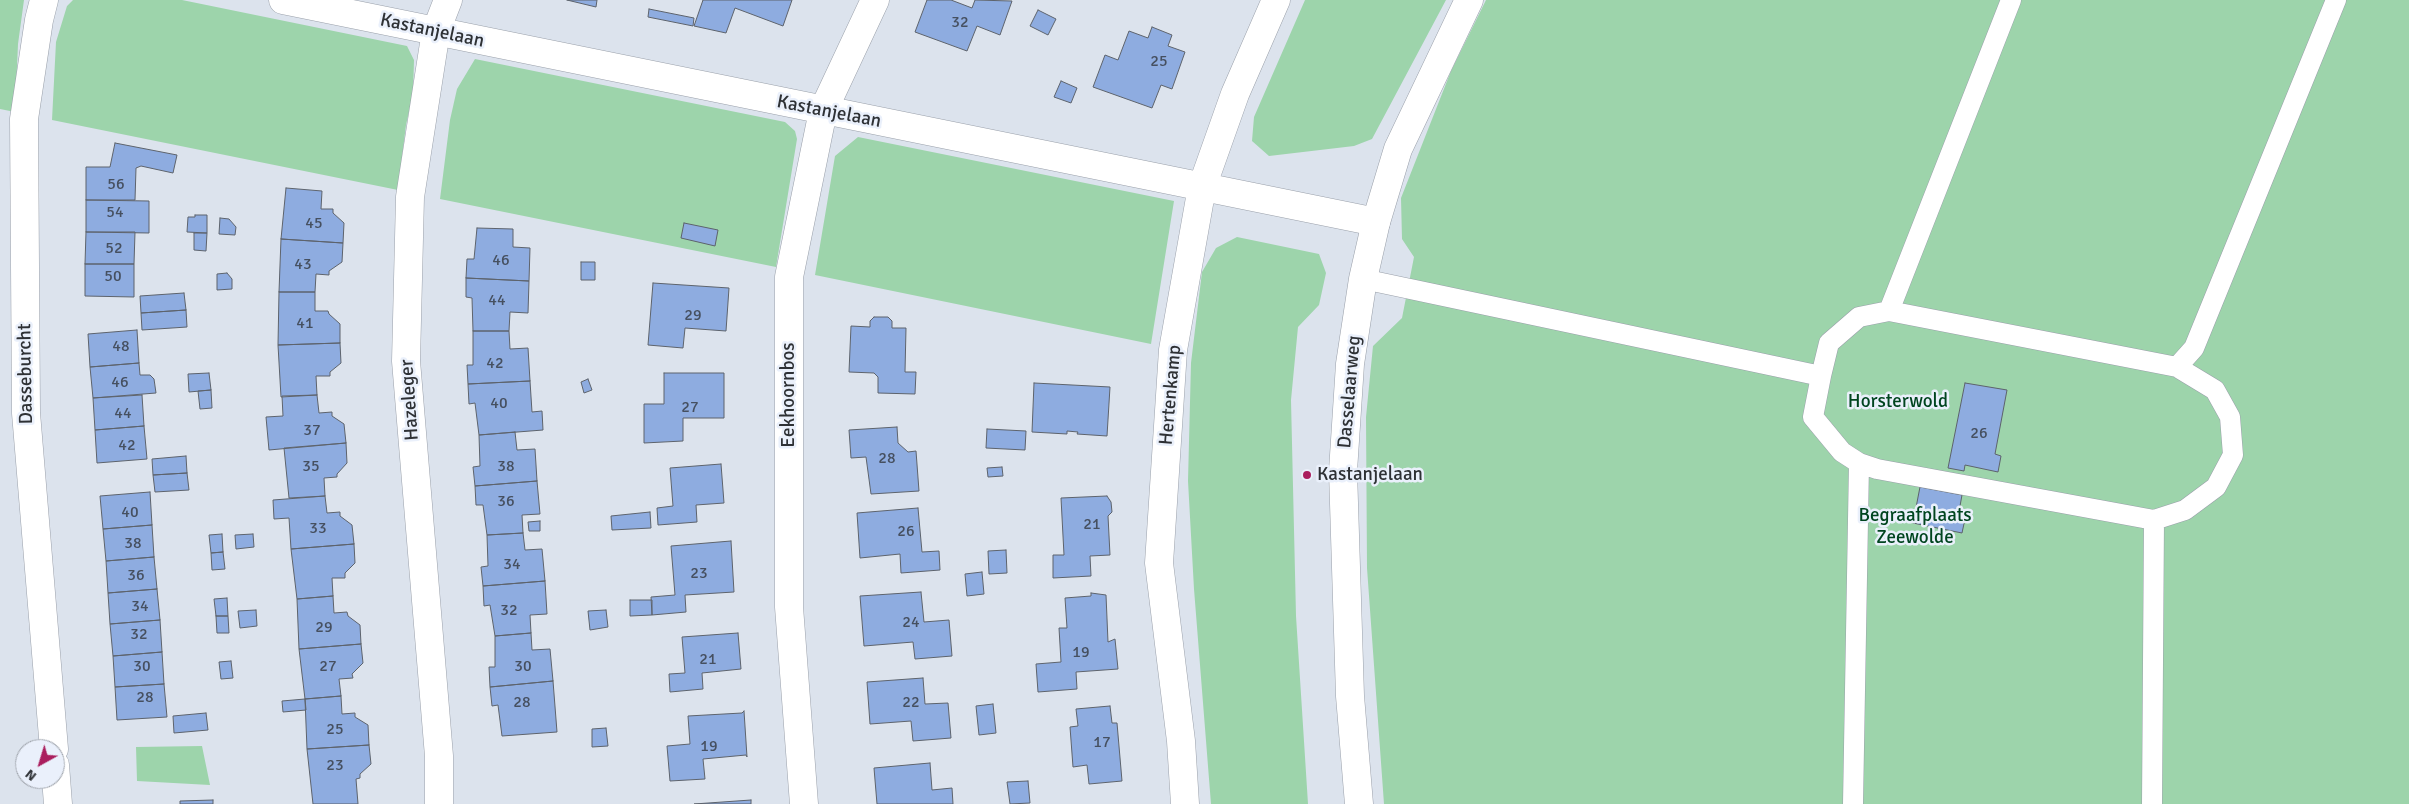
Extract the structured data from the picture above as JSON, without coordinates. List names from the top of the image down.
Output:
{
  "streets": {
    "street": [
      "Kastanjelaan",
      "Dasseburcht",
      "Dasselaarweg",
      "Eekhoornbos",
      "Hertenkamp",
      "Hazeleger"
    ]
  },
  "crossings": [
    ["Kastanjelaan", "Dasselaarweg"],
    ["Kastanjelaan", "Eekhoornbos"],
    ["Kastanjelaan", "Hertenkamp"],
    ["Kastanjelaan", "Hazeleger"]
  ],
  "parks": ["Horsterwold", "Begraafplaats Zeewolde"],
  "places": ["Kastanjelaan"],
  "house_numbers": [
    "32",
    "25",
    "56",
    "54",
    "45",
    "52",
    "46",
    "43",
    "50",
    "44",
    "29",
    "41",
    "48",
    "42",
    "46",
    "40",
    "27",
    "44",
    "37",
    "26",
    "42",
    "28",
    "35",
    "38",
    "36",
    "40",
    "21",
    "33",
    "26",
    "38",
    "34",
    "23",
    "36",
    "34",
    "32",
    "24",
    "29",
    "32",
    "19",
    "21",
    "30",
    "27",
    "30",
    "28",
    "28",
    "22",
    "25",
    "17",
    "19",
    "23"
  ],
  "north": "bottom left"
}
